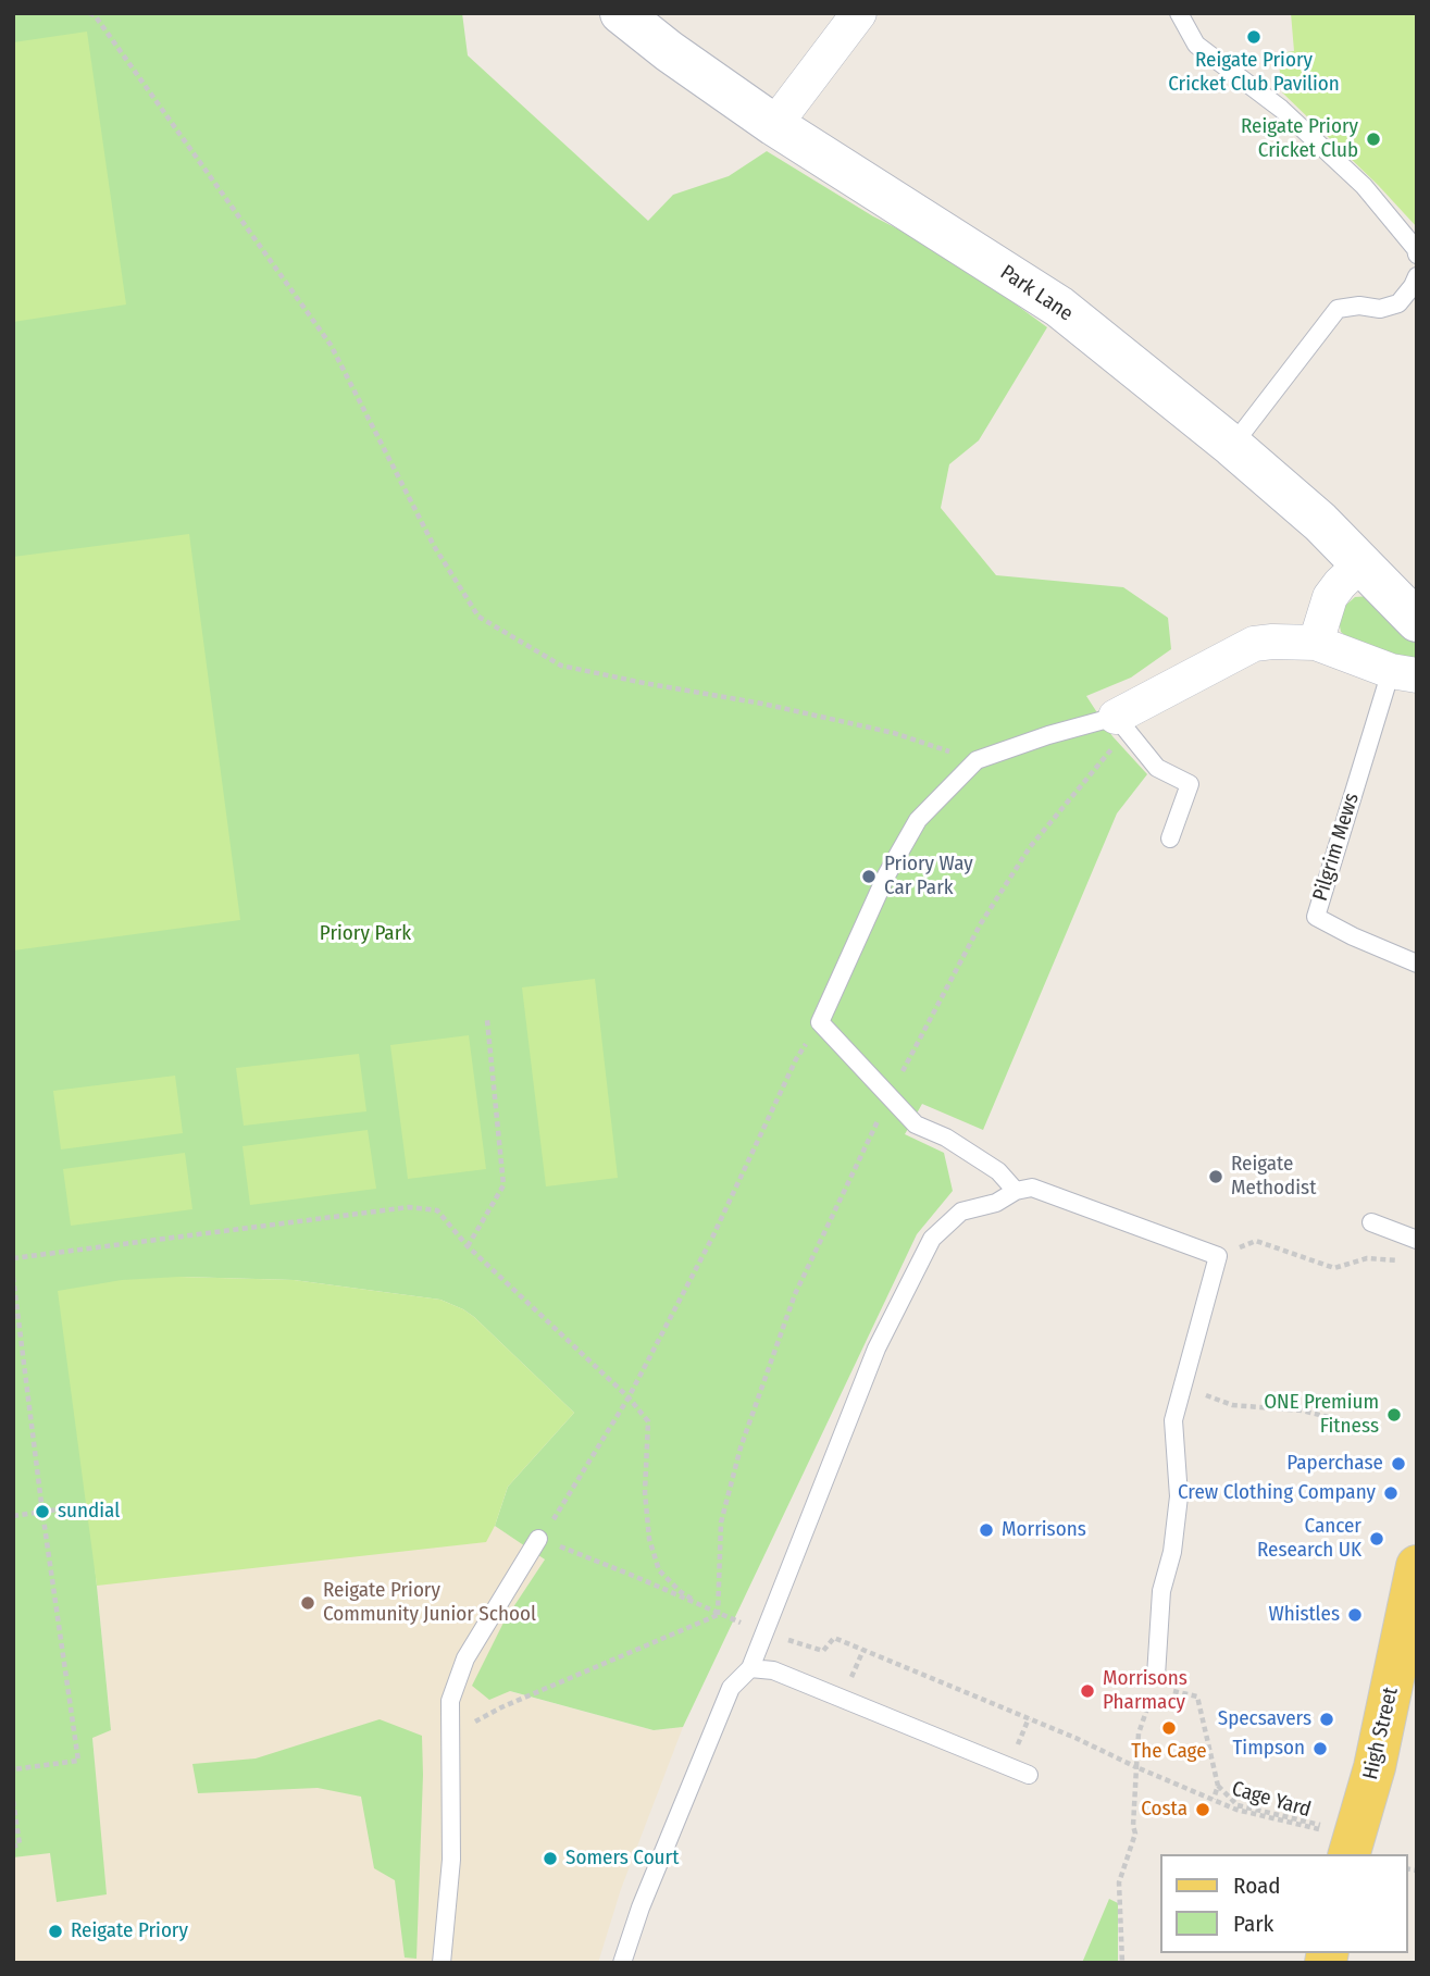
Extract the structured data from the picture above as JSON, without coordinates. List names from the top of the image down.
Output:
{
  "streets": {
    "main road": ["High Street"],
    "street": ["Park Lane"],
    "lane": ["Pilgrim Mews"],
    "path": ["Cage Yard"]
  },
  "crossings": [
    ["High Street", "Cage Yard"]
  ],
  "parks": ["Priory Park"],
  "places": [
    "Reigate Priory Cricket Club Pavilion",
    "Reigate Priory Cricket Club",
    "Priory Way Car Park",
    "Reigate Methodist",
    "ONE Premium Fitness",
    "Paperchase",
    "Crew Clothing Company",
    "sundial",
    "Morrisons",
    "Cancer Research UK",
    "Reigate Priory Community Junior School",
    "Whistles",
    "Morrisons Pharmacy",
    "Specsavers",
    "The Cage",
    "Timpson",
    "Costa",
    "Somers Court",
    "Reigate Priory"
  ],
  "legend": ["Road", "Park"]
}
